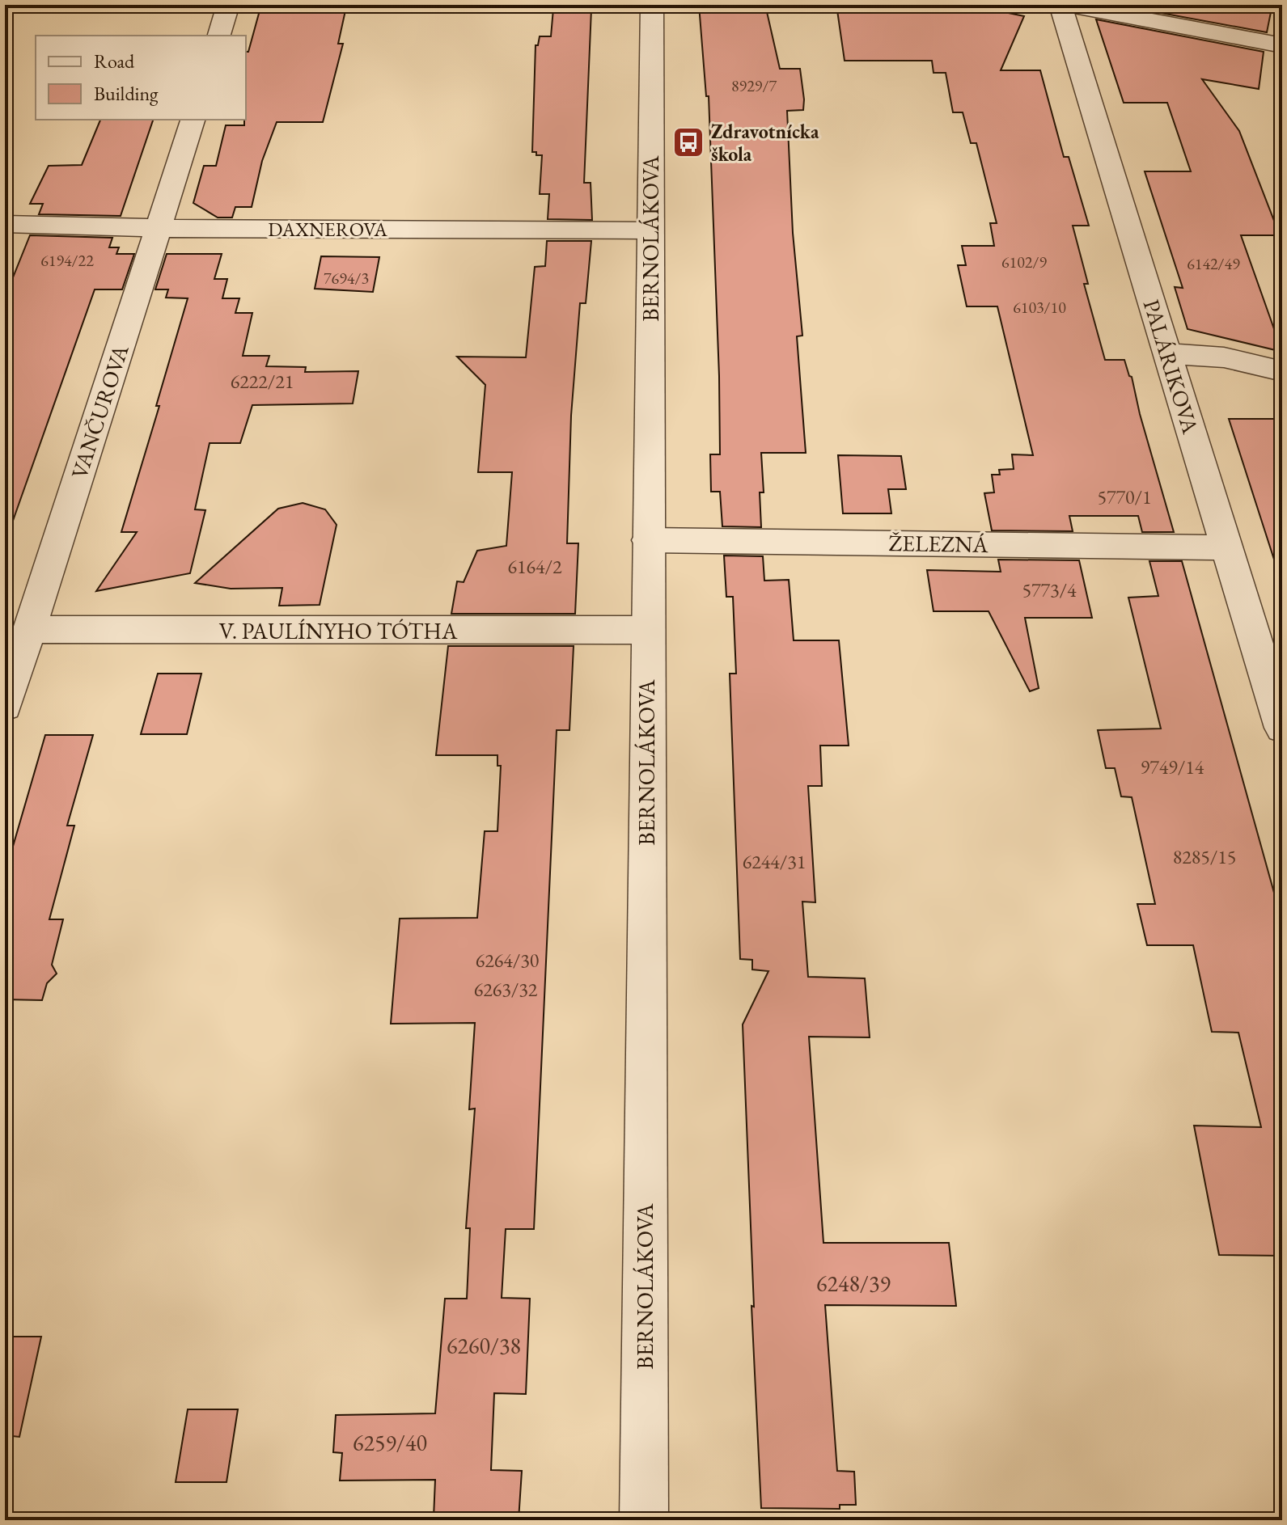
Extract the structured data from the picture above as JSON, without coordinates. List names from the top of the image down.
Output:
{
  "streets": {
    "street": [
      "DAXNEROVA",
      "BERNOLÁKOVA",
      "PALÁRIKOVA",
      "VANČUROVA",
      "ŽELEZNÁ",
      "V. PAULÍNYHO TÓTHA"
    ]
  },
  "crossings": [
    ["DAXNEROVA", "BERNOLÁKOVA"],
    ["DAXNEROVA", "VANČUROVA"],
    ["BERNOLÁKOVA", "ŽELEZNÁ"],
    ["BERNOLÁKOVA", "V. PAULÍNYHO TÓTHA"],
    ["PALÁRIKOVA", "ŽELEZNÁ"],
    ["VANČUROVA", "V. PAULÍNYHO TÓTHA"]
  ],
  "places": {
    "bus stop": ["Zdravotnícka škola"]
  },
  "house_numbers": [
    "8929/7",
    "6194/22",
    "6102/9",
    "6142/49",
    "7694/3",
    "6103/10",
    "6222/21",
    "5770/1",
    "6164/2",
    "5773/4",
    "9749/14",
    "8285/15",
    "6244/31",
    "6264/30",
    "6263/32",
    "6248/39",
    "6260/38",
    "6259/40"
  ],
  "legend": ["Road", "Building"]
}
